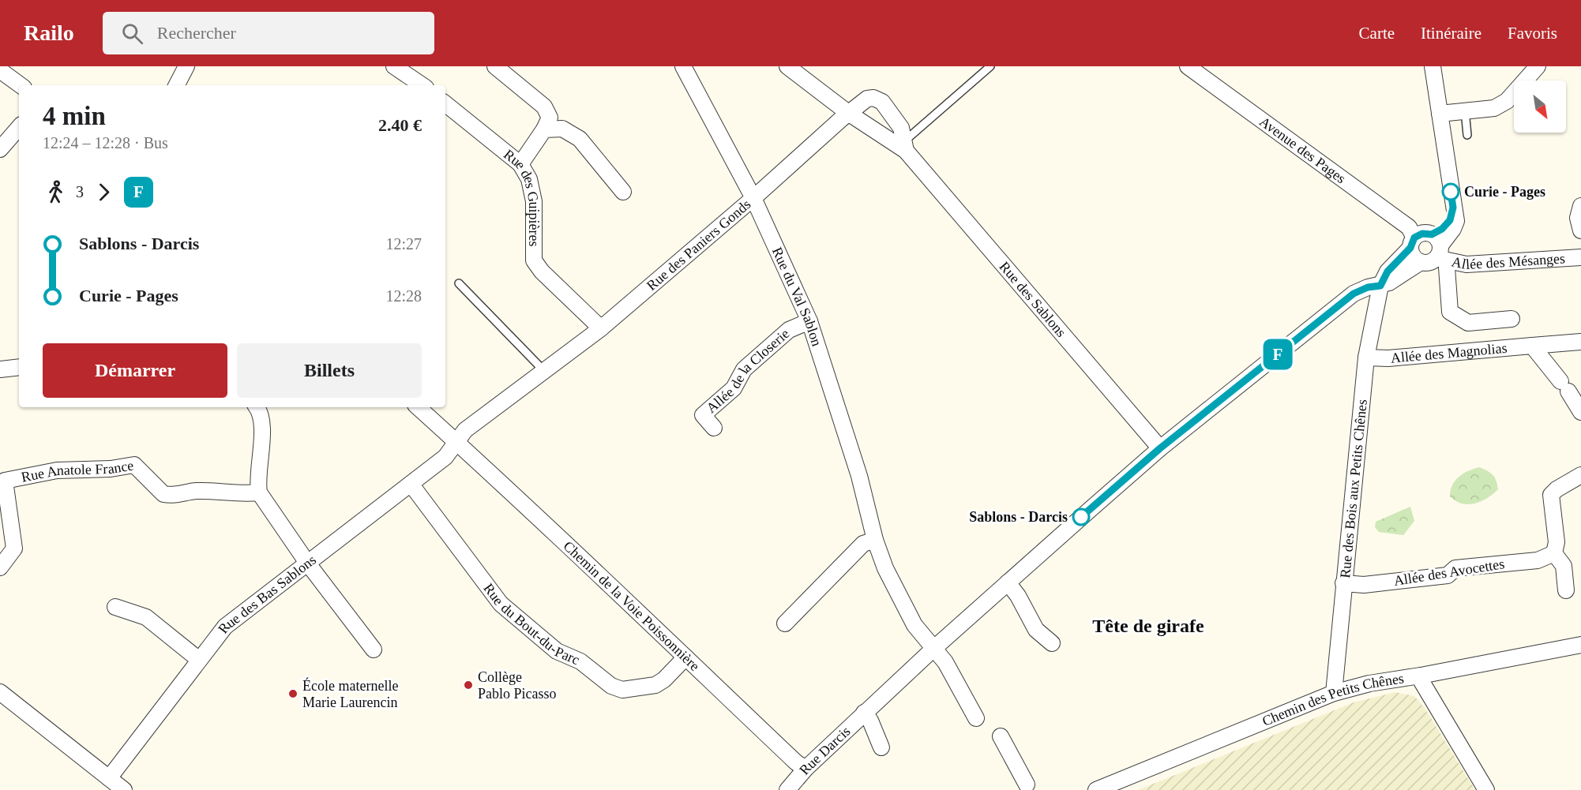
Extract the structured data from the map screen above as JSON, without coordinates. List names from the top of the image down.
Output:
{
  "streets": {
    "street": [
      "Avenue des Pages",
      "Rue des Guipières",
      "Rue des Paniers Gonds",
      "Allée des Mésanges",
      "Rue du Val Sablon",
      "Rue des Sablons",
      "Allée des Magnolias",
      "Allée de la Closerie",
      "Rue Anatole France",
      "Rue des Bois aux Petits Chênes",
      "Allée des Avocettes",
      "Rue des Bas Sablons",
      "Chemin de la Voie Poissonnière",
      "Rue du Bout-du-Parc",
      "Chemin des Petits Chênes",
      "Rue Darcis"
    ]
  },
  "crossings": [
    ["Avenue des Pages", "Rue Darcis"],
    ["Rue des Guipières", "Rue des Paniers Gonds"],
    ["Rue des Paniers Gonds", "Rue du Val Sablon"],
    ["Rue des Paniers Gonds", "Rue des Sablons"],
    ["Rue des Paniers Gonds", "Rue des Bas Sablons"],
    ["Rue des Paniers Gonds", "Chemin de la Voie Poissonnière"],
    ["Allée des Mésanges", "Rue Darcis"],
    ["Rue du Val Sablon", "Allée de la Closerie"],
    ["Rue du Val Sablon", "Rue Darcis"],
    ["Rue des Sablons", "Rue Darcis"],
    ["Allée des Magnolias", "Rue des Bois aux Petits Chênes"],
    ["Rue des Bois aux Petits Chênes", "Allée des Avocettes"],
    ["Rue des Bois aux Petits Chênes", "Chemin des Petits Chênes"],
    ["Rue des Bois aux Petits Chênes", "Rue Darcis"],
    ["Rue des Bas Sablons", "Chemin de la Voie Poissonnière"],
    ["Rue des Bas Sablons", "Rue du Bout-du-Parc"],
    ["Chemin de la Voie Poissonnière", "Rue du Bout-du-Parc"],
    ["Chemin de la Voie Poissonnière", "Rue Darcis"]
  ],
  "districts": ["Tête de girafe"],
  "places": [
    "Curie - Pages",
    "Sablons - Darcis",
    "Collège Pablo Picasso",
    "École maternelle Marie Laurencin"
  ],
  "lines": ["bus line F"],
  "north": "bottom right",
  "page": {
    "header": "Railo",
    "search": "Rechercher",
    "nav": ["Carte", "Itinéraire", "Favoris"],
    "on_map": "F",
    "heading": ["4 min", "12:24 – 12:28 · Bus", "2.40 €"],
    "legs": ["3", "F"],
    "list": [
      {
        "name": "Sablons - Darcis",
        "value": "12:27"
      },
      {
        "name": "Curie - Pages",
        "value": "12:28"
      }
    ],
    "buttons": ["Démarrer", "Billets"]
  }
}
